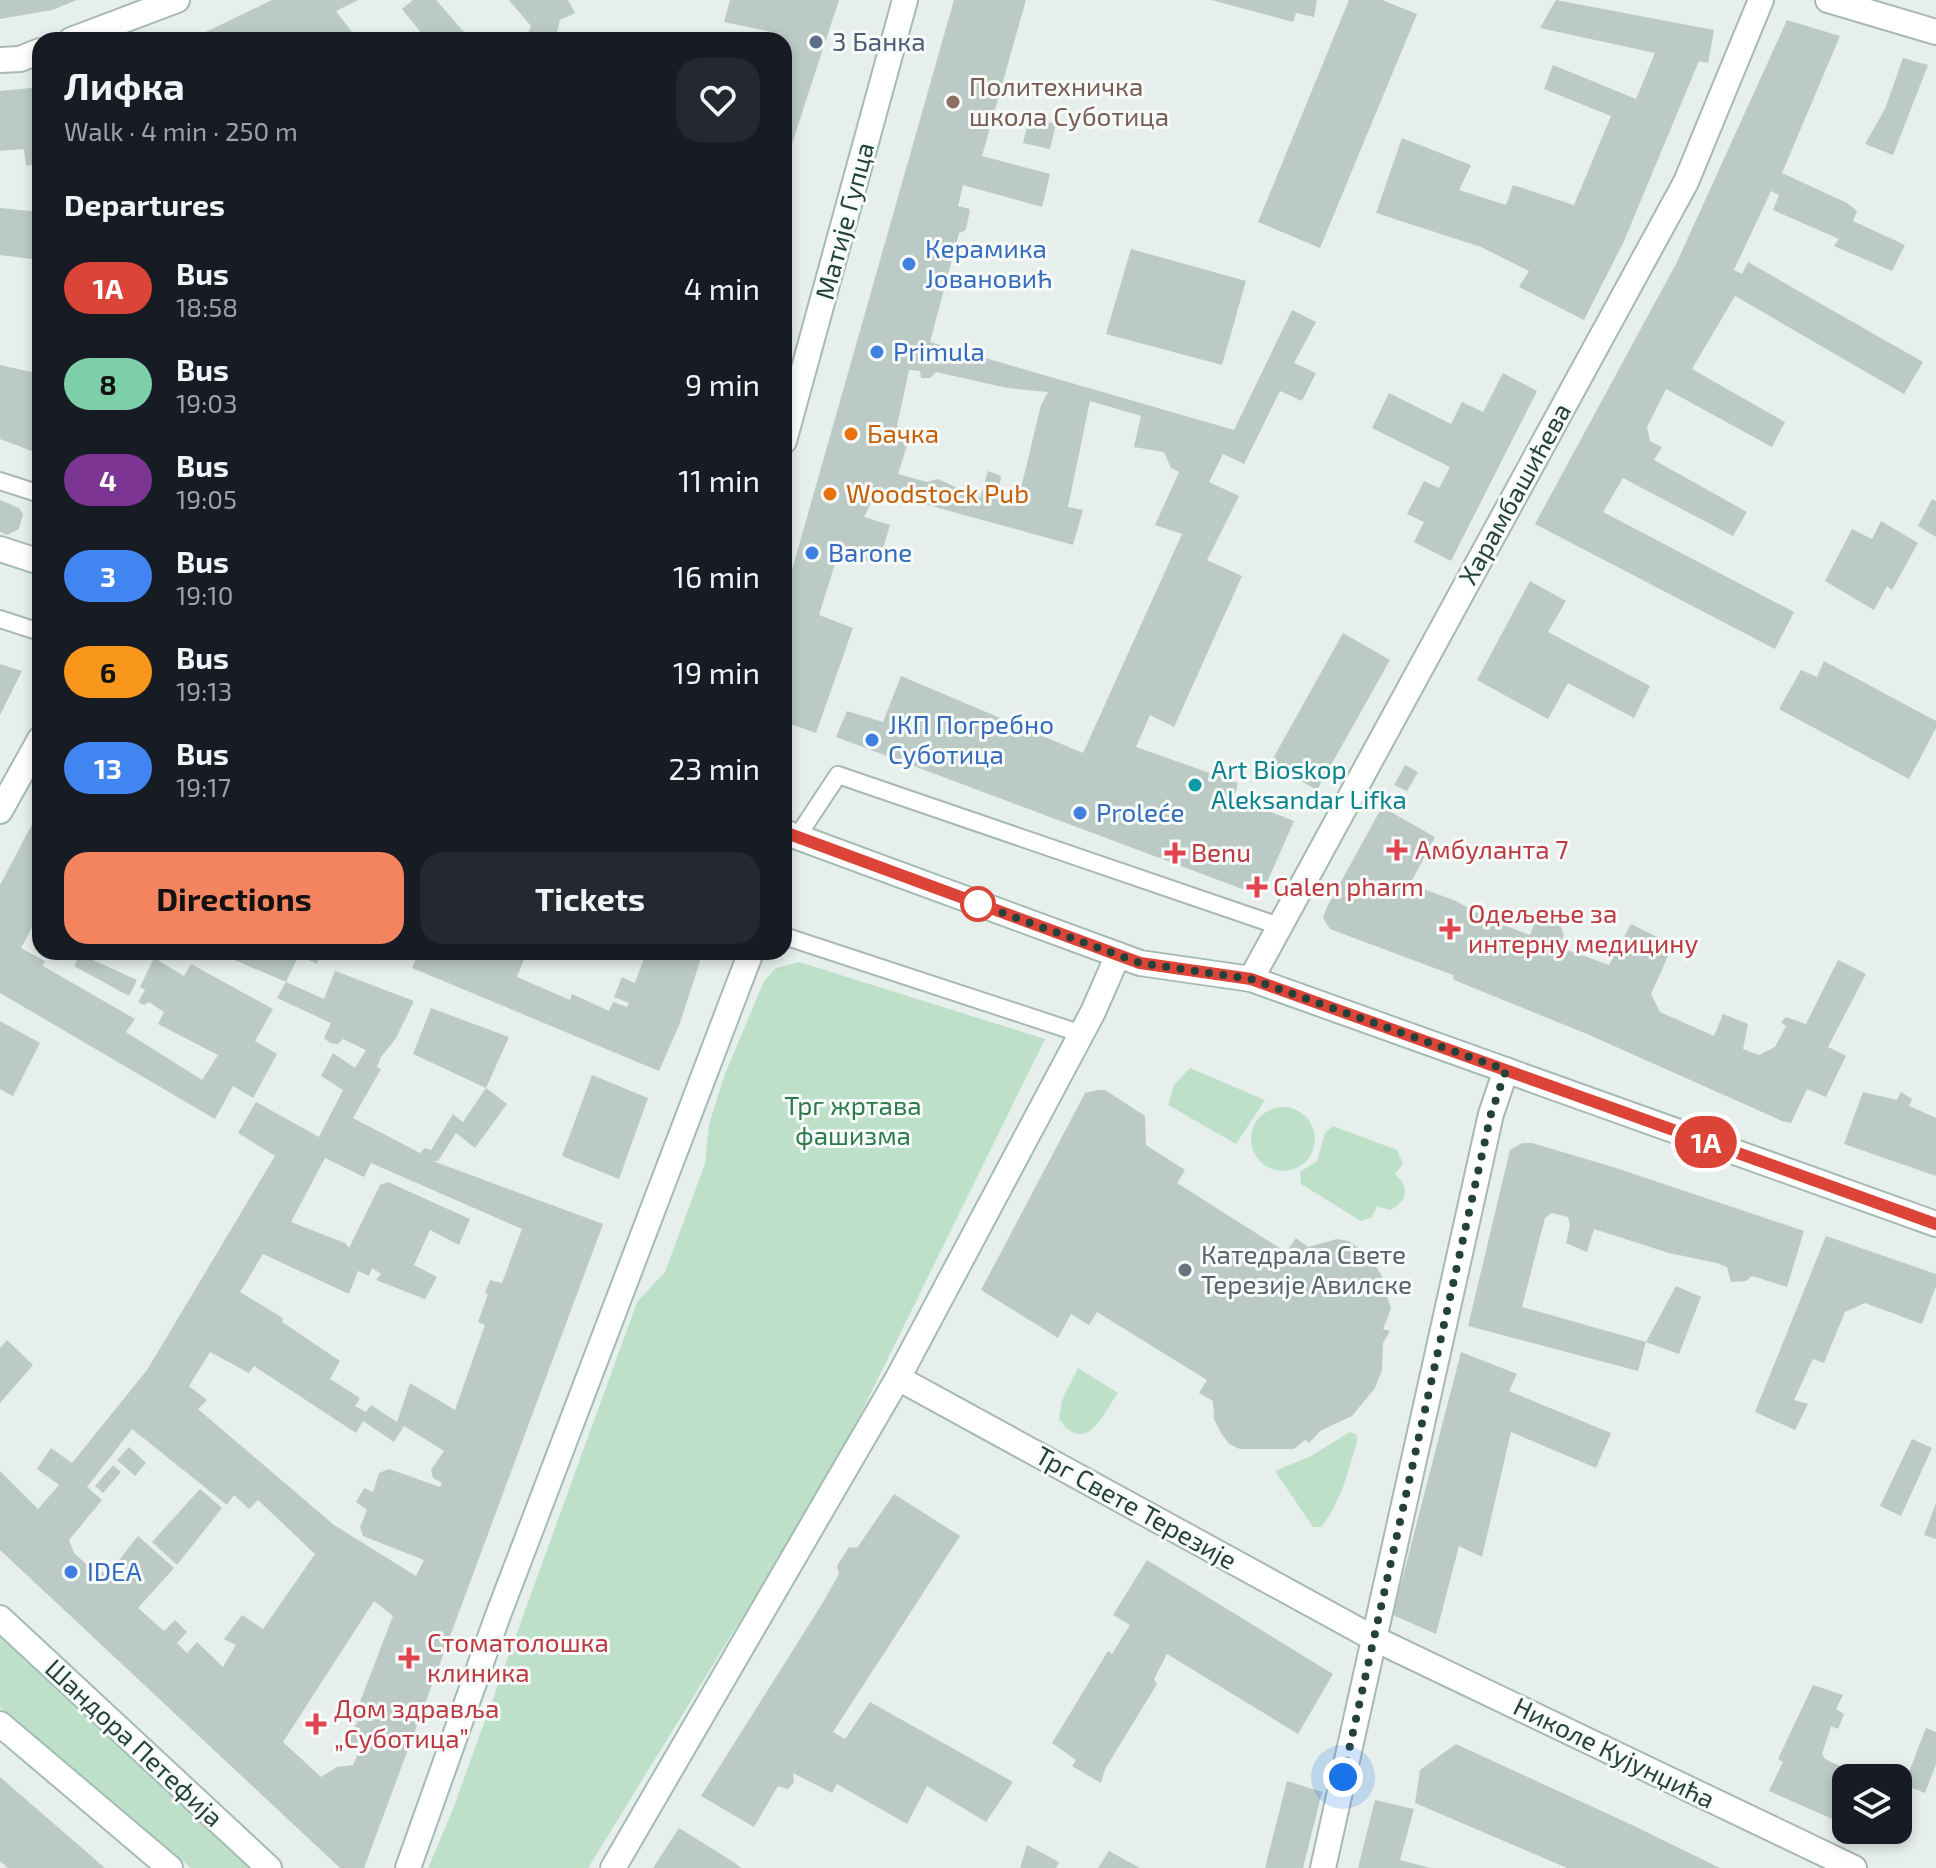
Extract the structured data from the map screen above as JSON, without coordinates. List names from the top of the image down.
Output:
{
  "streets": {
    "street": [
      "Матије Гупца",
      "Харамбашићева",
      "Трг Свете Терезије",
      "Шандора Петефија",
      "Николе Кујунџића"
    ]
  },
  "crossings": [
    ["Трг Свете Терезије", "Николе Кујунџића"]
  ],
  "parks": ["Трг жртава фашизма"],
  "places": {
    "other": [
      "3 Банка",
      "Политехничка школа Суботица",
      "Керамика Јовановић",
      "Primula",
      "Бачка",
      "Woodstock Pub",
      "Barone",
      "ЈКП Погребно Суботица",
      "Art Bioskop Aleksandar Lifka",
      "Proleće",
      "Катедрала Свете Терезије Авилске",
      "IDEA"
    ],
    "health": [
      "Амбуланта 7",
      "Benu",
      "Galen pharm",
      "Одељење за интерну медицину",
      "Стоматолошка клиника",
      "Дом здравља „Суботица”"
    ]
  },
  "lines": ["bus line 1A"],
  "page": {
    "on_map": "1A",
    "heading": [
      ["Лифка", "Walk · 4 min · 250 m"],
      "Departures"
    ],
    "list": [
      {
        "mark": "1A",
        "name": "Bus",
        "note": "18:58",
        "value": "4 min"
      },
      {
        "mark": "8",
        "name": "Bus",
        "note": "19:03",
        "value": "9 min"
      },
      {
        "mark": "4",
        "name": "Bus",
        "note": "19:05",
        "value": "11 min"
      },
      {
        "mark": "3",
        "name": "Bus",
        "note": "19:10",
        "value": "16 min"
      },
      {
        "mark": "6",
        "name": "Bus",
        "note": "19:13",
        "value": "19 min"
      },
      {
        "mark": "13",
        "name": "Bus",
        "note": "19:17",
        "value": "23 min"
      }
    ],
    "buttons": ["Directions", "Tickets"]
  }
}
